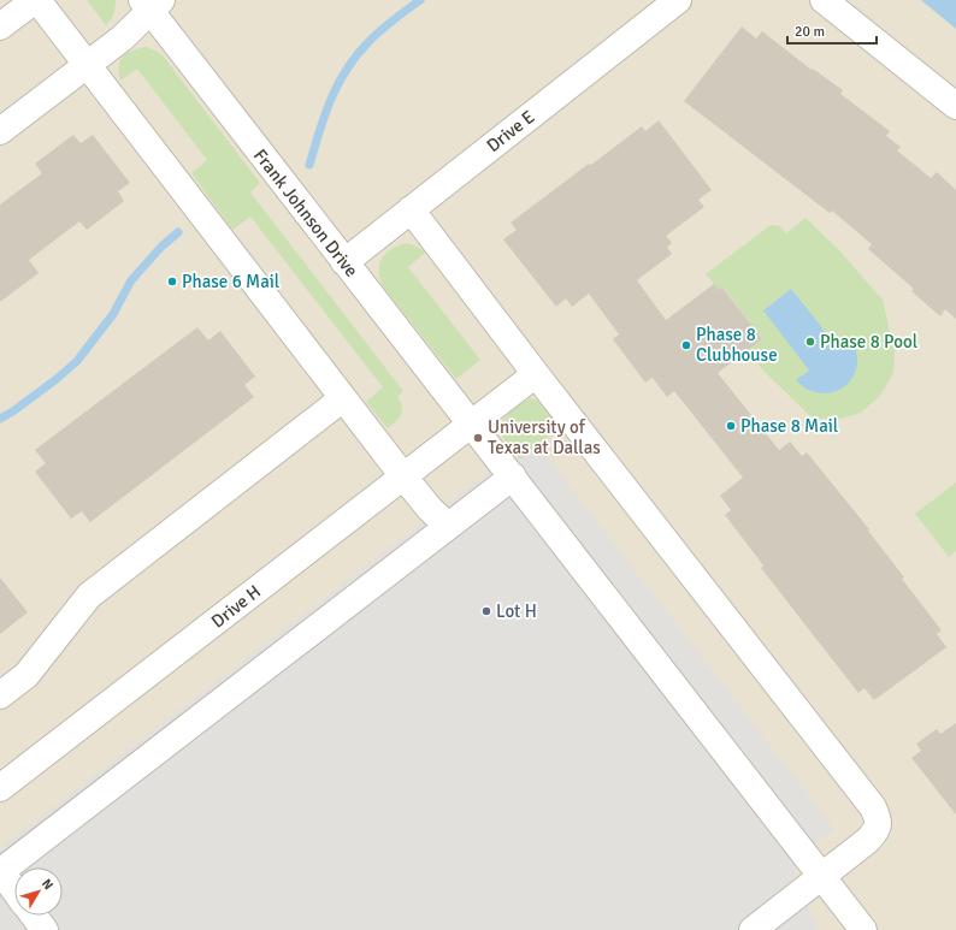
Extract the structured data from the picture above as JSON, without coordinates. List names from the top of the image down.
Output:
{
  "streets": {
    "street": ["Drive E", "Frank Johnson Drive", "Drive H"]
  },
  "crossings": [
    ["Drive E", "Frank Johnson Drive"],
    ["Frank Johnson Drive", "Drive H"]
  ],
  "places": [
    "Phase 6 Mail",
    "Phase 8 Pool",
    "Phase 8 Clubhouse",
    "Phase 8 Mail",
    "University of Texas at Dallas",
    "Lot H"
  ],
  "scale_bar": "20 m",
  "north": "top right"
}
